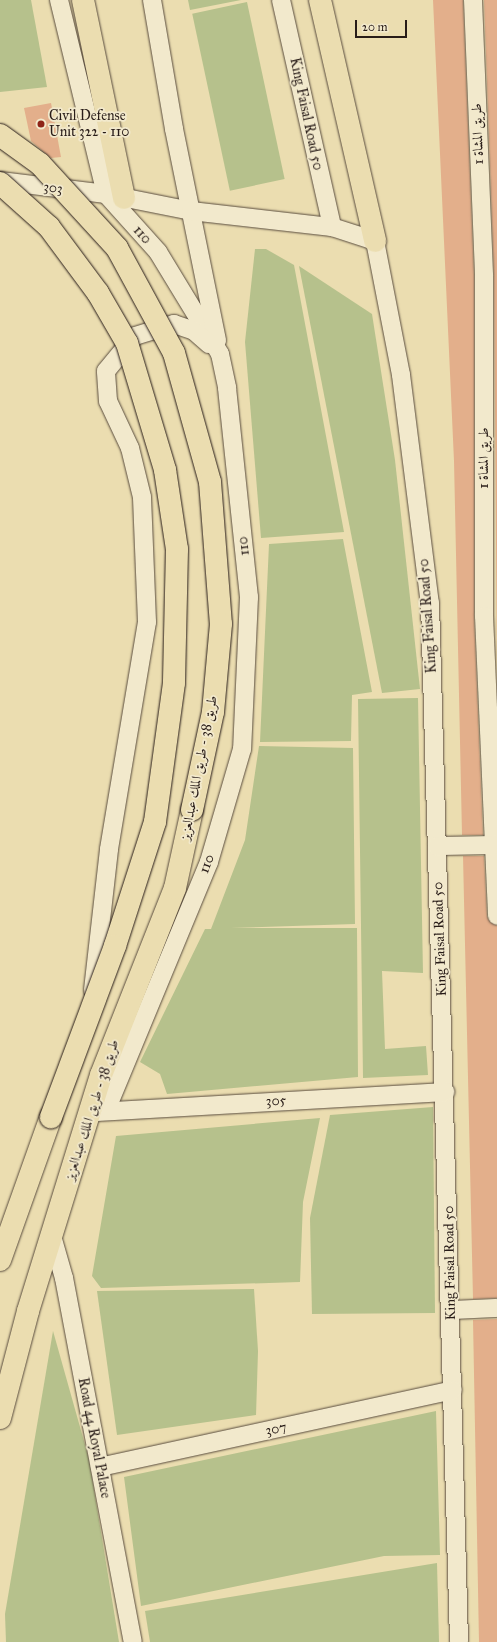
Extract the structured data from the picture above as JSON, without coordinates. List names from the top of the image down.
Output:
{
  "streets": {
    "main road": ["طريق 38 - طريق الملك عبدالعزيز"],
    "street": [
      "King Faisal Road 50",
      "طريق المشاة 1",
      "303",
      "110",
      "305",
      "307",
      "Road 44 Royal Palace"
    ]
  },
  "crossings": [
    ["King Faisal Road 50", "303"],
    ["King Faisal Road 50", "305"],
    ["King Faisal Road 50", "307"],
    ["303", "110"],
    ["110", "طريق 38 - طريق الملك عبدالعزيز"],
    ["110", "305"],
    ["طريق 38 - طريق الملك عبدالعزيز", "305"],
    ["طريق 38 - طريق الملك عبدالعزيز", "Road 44 Royal Palace"],
    ["307", "Road 44 Royal Palace"]
  ],
  "places": ["Civil Defense Unit 322 - 110"],
  "scale_bar": "20 m"
}
